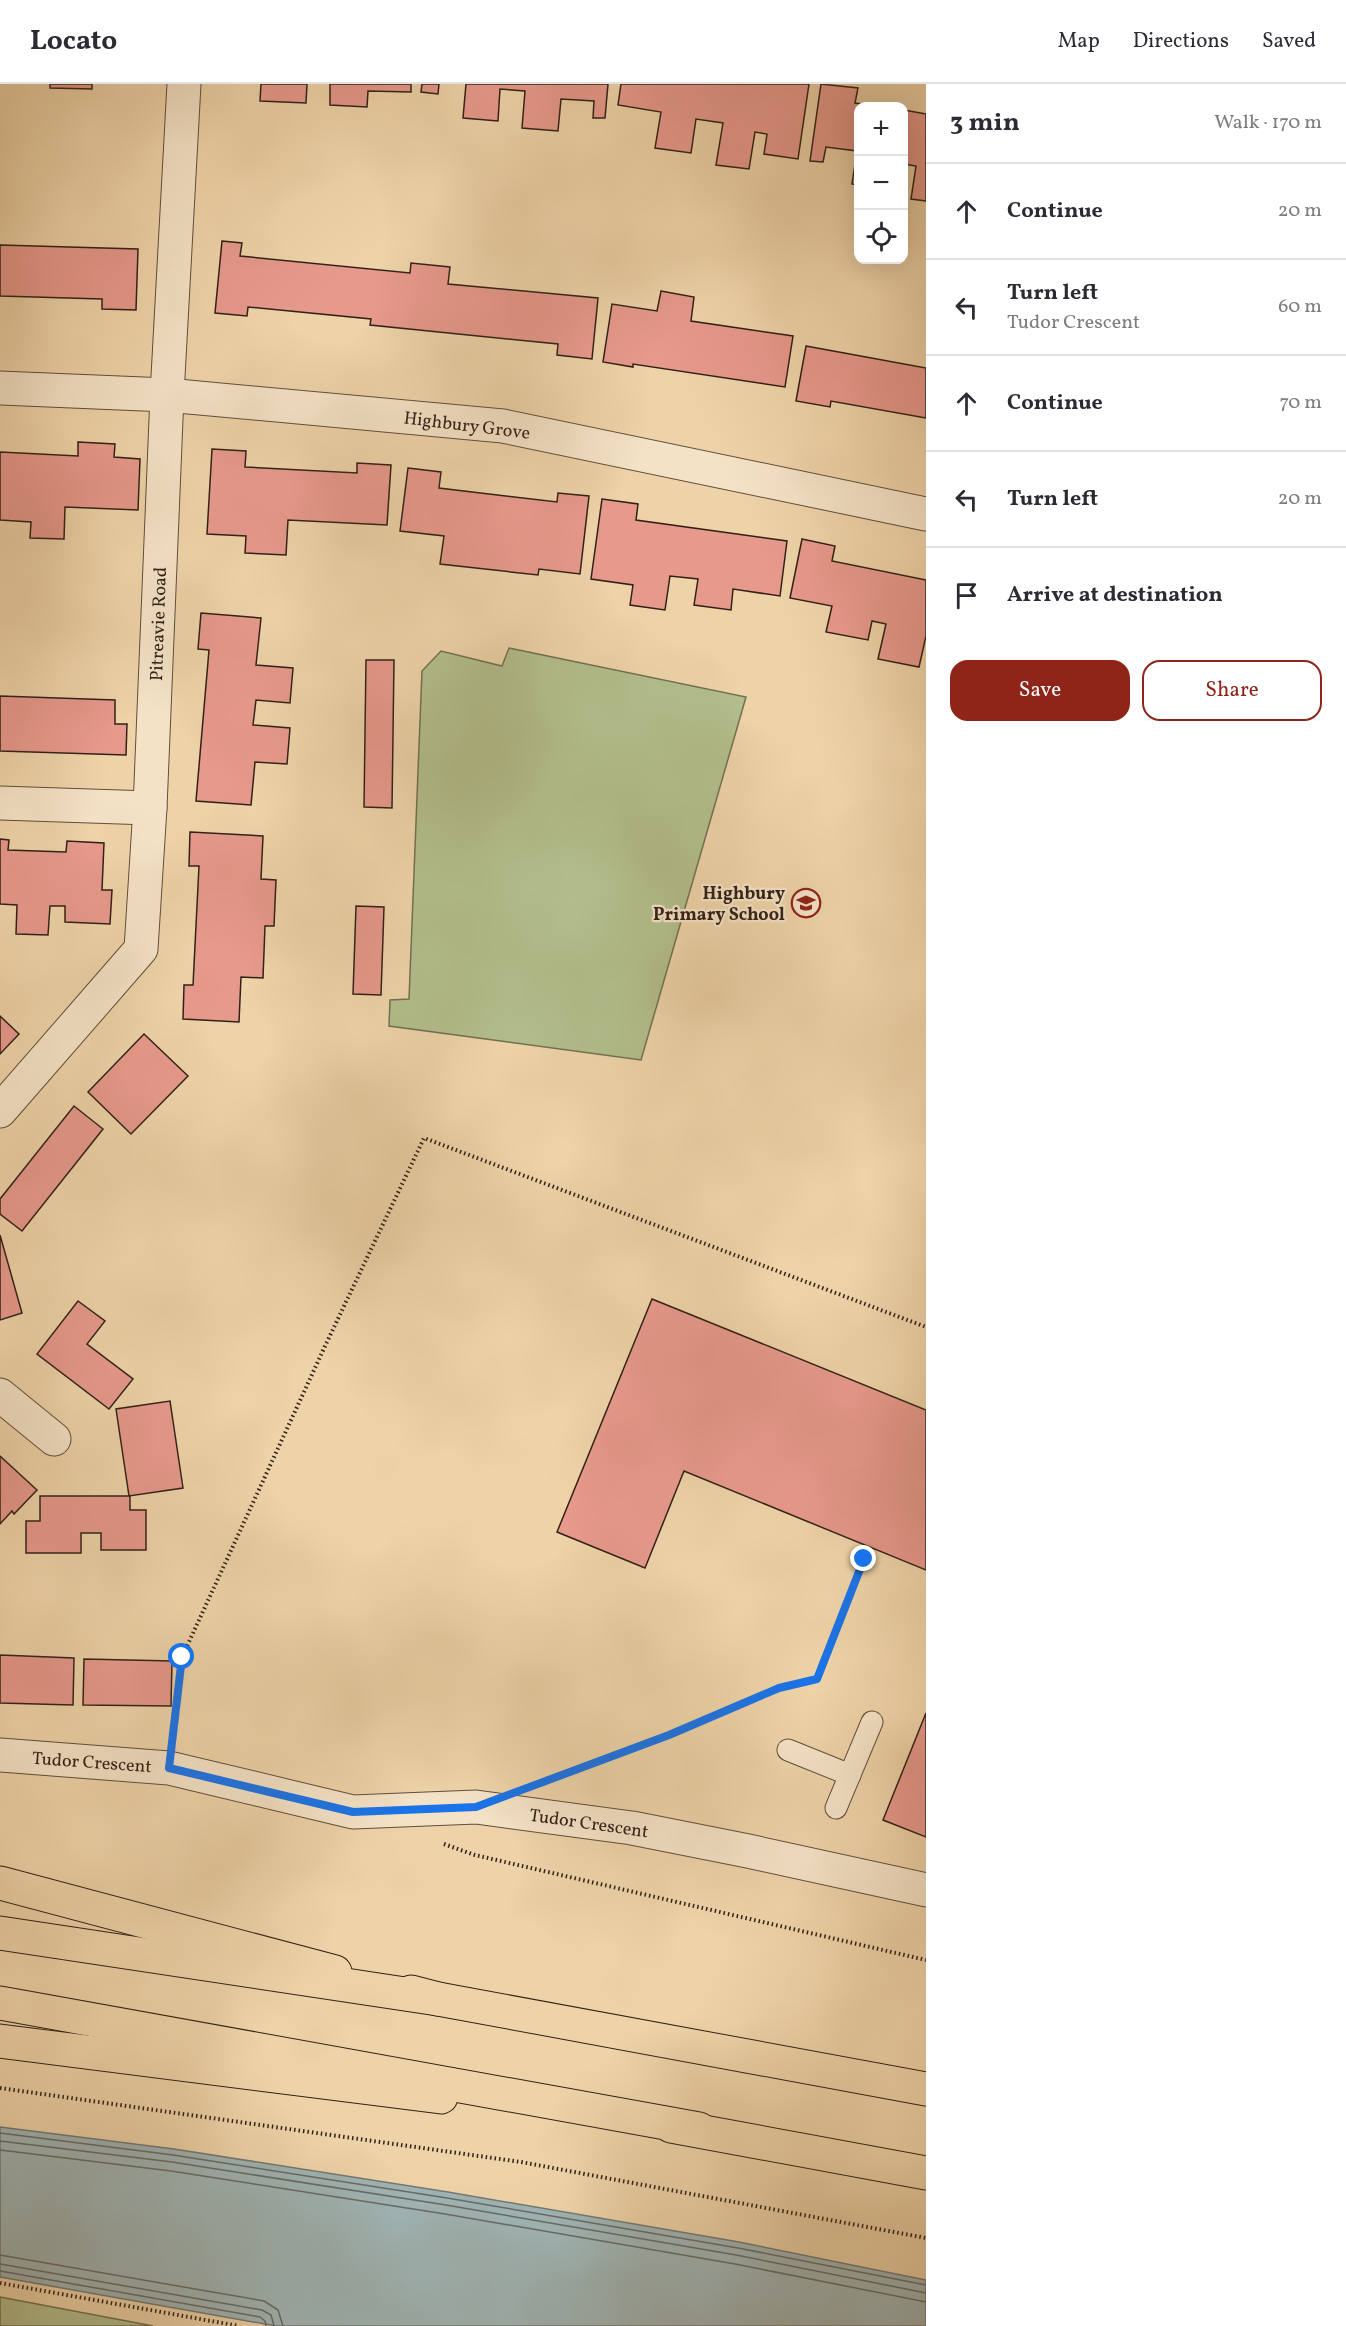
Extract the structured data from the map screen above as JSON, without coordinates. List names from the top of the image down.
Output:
{
  "streets": {
    "street": ["Highbury Grove", "Pitreavie Road", "Tudor Crescent"]
  },
  "crossings": [
    ["Highbury Grove", "Pitreavie Road"]
  ],
  "places": {
    "school or university": ["Highbury Primary School"]
  },
  "page": {
    "header": "Locato",
    "nav": ["Map", "Directions", "Saved"],
    "heading": ["3 min", "Walk · 170 m"],
    "map_buttons": ["+", "−"],
    "list": [
      ["Continue", "20 m"],
      ["Turn left", "Tudor Crescent", "60 m"],
      ["Continue", "70 m"],
      ["Turn left", "20 m"],
      "Arrive at destination"
    ],
    "buttons": ["Save", "Share"]
  }
}
